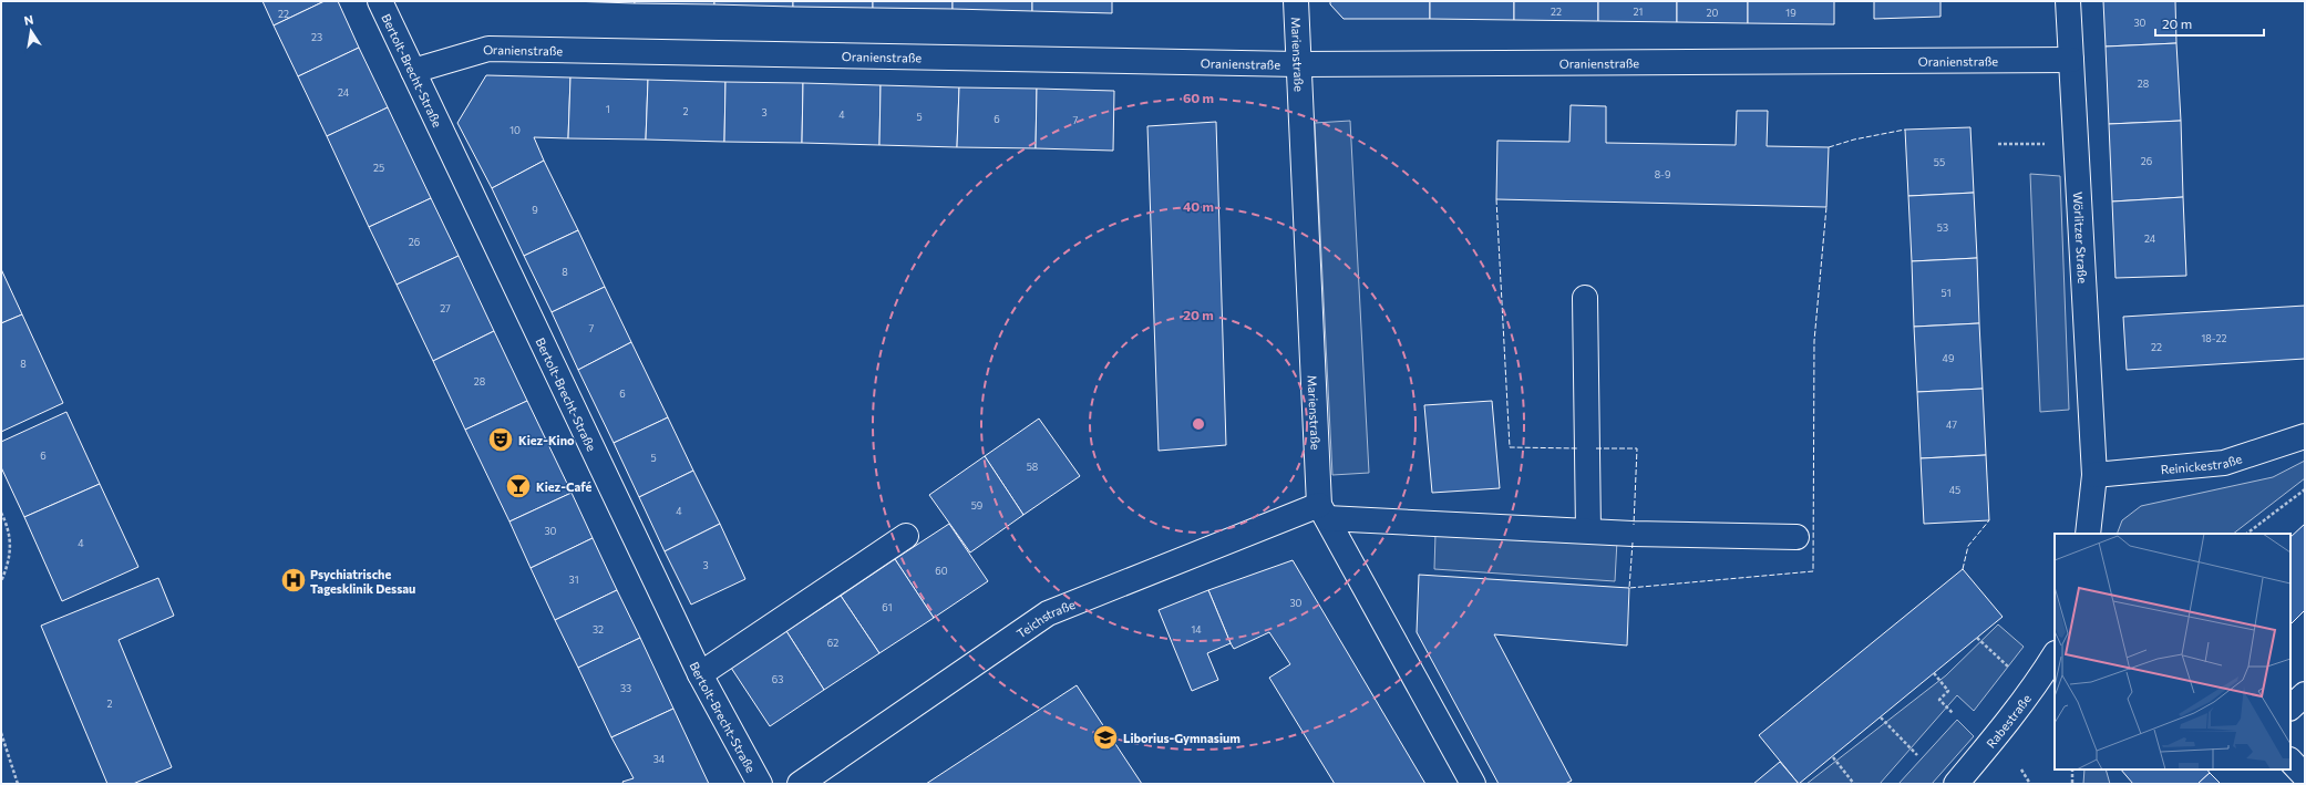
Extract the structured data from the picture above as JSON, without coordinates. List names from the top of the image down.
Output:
{
  "streets": {
    "street": [
      "Oranienstraße",
      "Marienstraße",
      "Bertolt-Brecht-Straße",
      "Wörlitzer Straße",
      "Reinickestraße",
      "Teichstraße",
      "Rabestraße"
    ]
  },
  "crossings": [
    ["Oranienstraße", "Marienstraße"],
    ["Oranienstraße", "Bertolt-Brecht-Straße"],
    ["Oranienstraße", "Wörlitzer Straße"],
    ["Marienstraße", "Teichstraße"],
    ["Wörlitzer Straße", "Reinickestraße"]
  ],
  "places": {
    "theatre": ["Kiez-Kino"],
    "bar": ["Kiez-Café"],
    "hospital": ["Psychiatrische Tagesklinik Dessau"],
    "school or university": ["Liborius-Gymnasium"]
  },
  "house_numbers": [
    "22",
    "21",
    "20",
    "19",
    "22",
    "30",
    "23",
    "28",
    "24",
    "1",
    "2",
    "3",
    "4",
    "5",
    "6",
    "7",
    "10",
    "26",
    "55",
    "25",
    "8-9",
    "9",
    "53",
    "24",
    "26",
    "8",
    "51",
    "27",
    "7",
    "18-22",
    "22",
    "49",
    "8",
    "28",
    "6",
    "47",
    "6",
    "5",
    "58",
    "45",
    "59",
    "4",
    "30",
    "4",
    "3",
    "60",
    "31",
    "30",
    "61",
    "32",
    "14",
    "62",
    "63",
    "33",
    "2",
    "34"
  ],
  "scale_bar": "20 m",
  "north": "top",
  "rings": ["60 m", "40 m", "20 m"]
}
